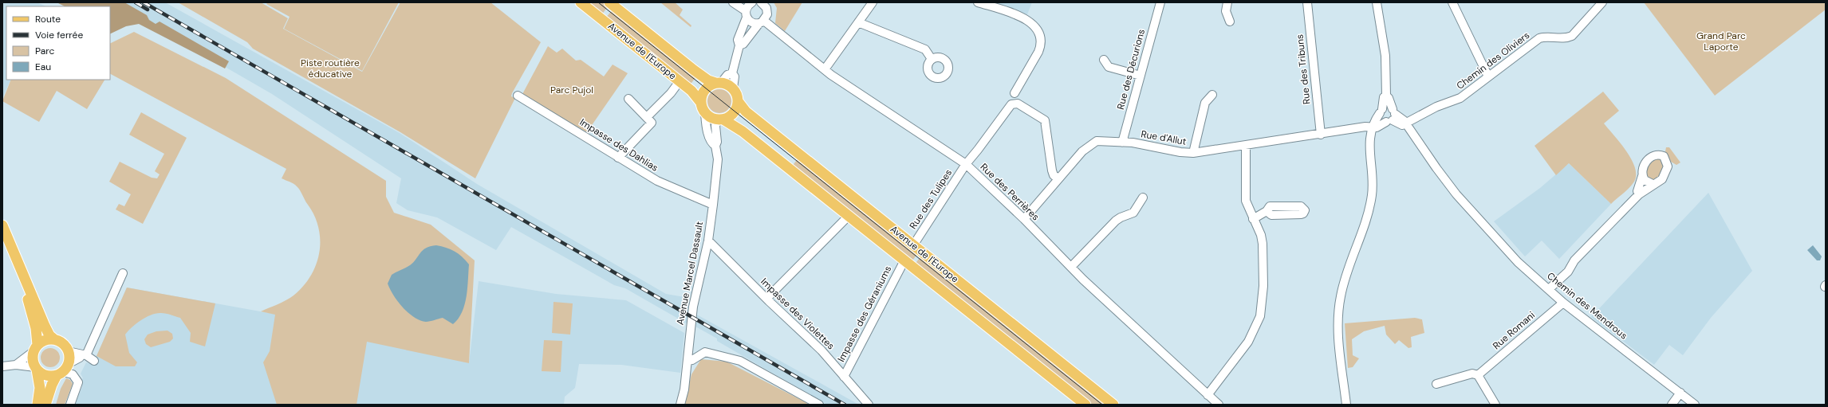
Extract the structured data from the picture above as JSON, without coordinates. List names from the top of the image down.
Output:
{
  "streets": {
    "main road": ["Avenue de l'Europe"],
    "street": [
      "Chemin des Oliviers",
      "Rue des Décurions",
      "Rue des Tribuns",
      "Rue d'Allut",
      "Impasse des Dahlias",
      "Rue des Perrières",
      "Rue des Tulipes",
      "Avenue Marcel Dassault",
      "Chemin des Mendrous",
      "Impasse des Violettes",
      "Impasse des Géraniums",
      "Rue Romani"
    ]
  },
  "crossings": [
    ["Avenue de l'Europe", "Rue des Tulipes"],
    ["Avenue de l'Europe", "Avenue Marcel Dassault"],
    ["Avenue de l'Europe", "Impasse des Géraniums"],
    ["Chemin des Oliviers", "Chemin des Mendrous"],
    ["Rue des Décurions", "Rue d'Allut"],
    ["Rue des Tribuns", "Rue d'Allut"],
    ["Rue d'Allut", "Rue des Perrières"],
    ["Rue d'Allut", "Rue des Tulipes"],
    ["Rue d'Allut", "Chemin des Mendrous"],
    ["Impasse des Dahlias", "Avenue Marcel Dassault"],
    ["Rue des Perrières", "Rue des Tulipes"],
    ["Avenue Marcel Dassault", "Impasse des Violettes"],
    ["Chemin des Mendrous", "Rue Romani"],
    ["Impasse des Violettes", "Impasse des Géraniums"]
  ],
  "parks": ["Grand Parc Laporte", "Piste routière éducative", "Parc Pujol"],
  "legend": [
    "Route",
    "Voie ferrée",
    "Parc",
    "Eau"
  ]
}
